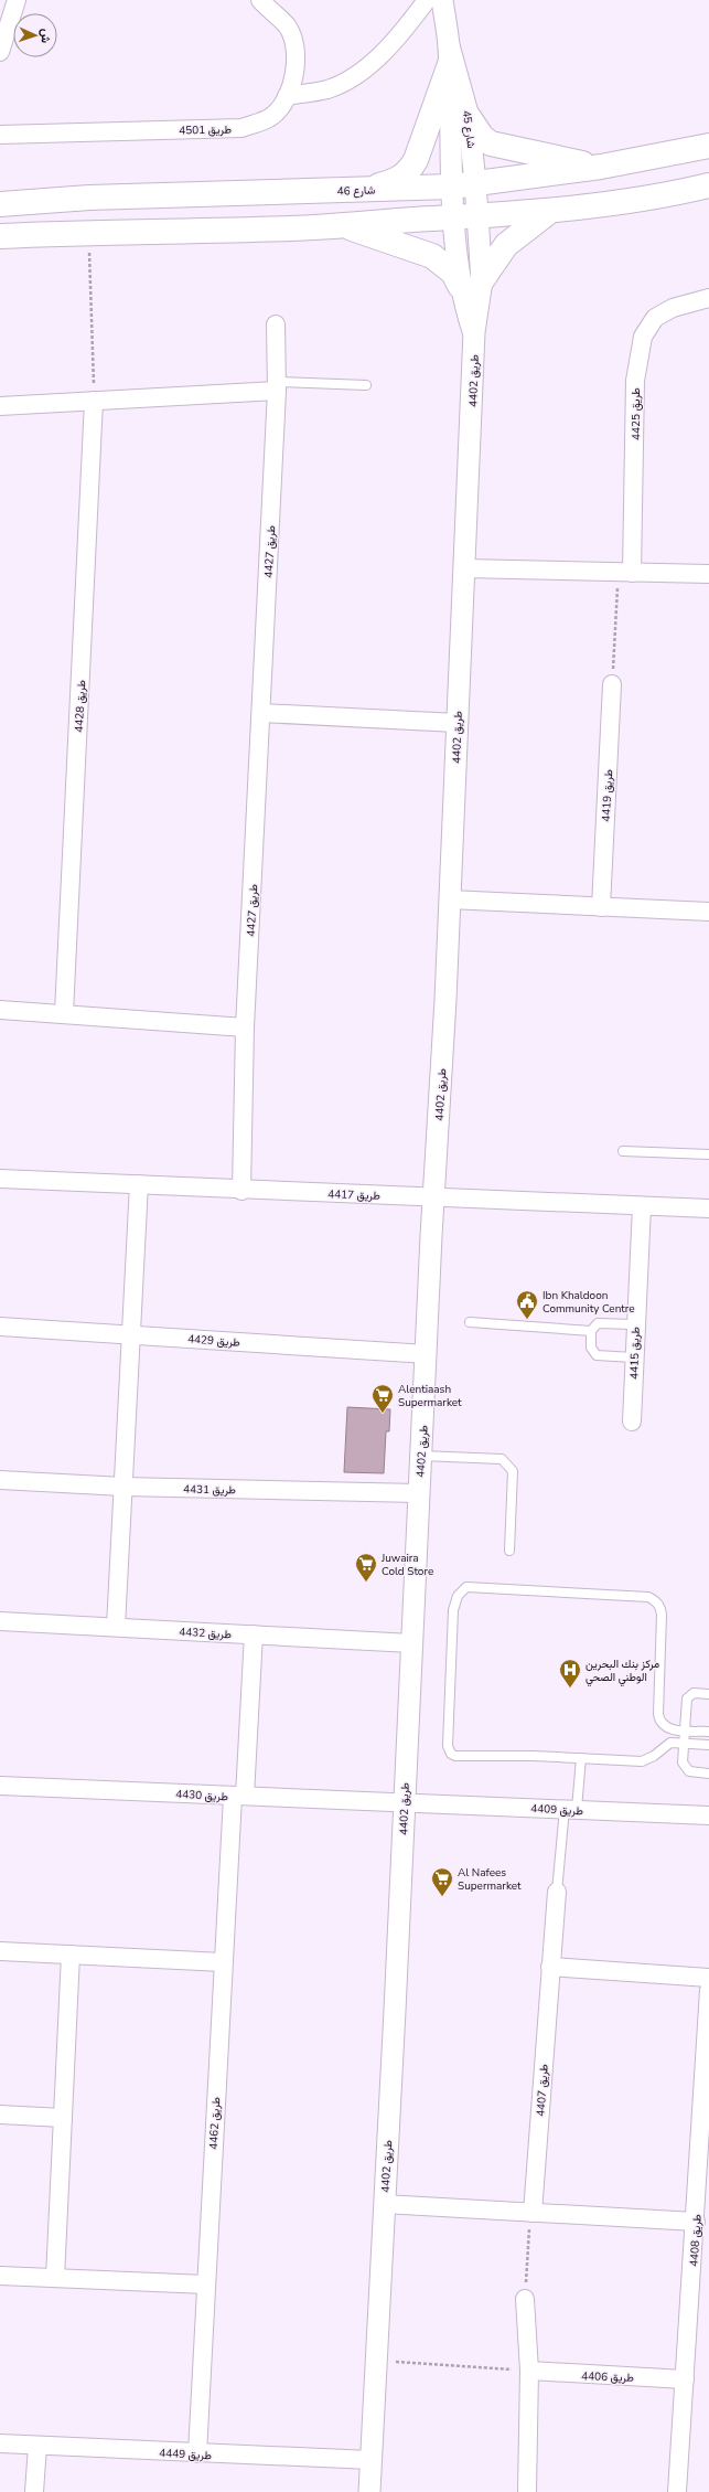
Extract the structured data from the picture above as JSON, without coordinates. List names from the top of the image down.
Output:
{
  "streets": {
    "main road": ["شارع 46"],
    "street": [
      "طريق 4501",
      "شارع 45",
      "طريق 4402",
      "طريق 4425",
      "طريق 4427",
      "طريق 4428",
      "طريق 4419",
      "طريق 4417",
      "طريق 4429",
      "طريق 4415",
      "طريق 4431",
      "طريق 4432",
      "طريق 4430",
      "طريق 4409",
      "طريق 4407",
      "طريق 4462",
      "طريق 4408",
      "طريق 4406",
      "طريق 4449"
    ]
  },
  "crossings": [
    ["شارع 45", "شارع 46"],
    ["شارع 45", "طريق 4402"],
    ["طريق 4402", "طريق 4417"],
    ["طريق 4402", "طريق 4429"],
    ["طريق 4402", "طريق 4431"],
    ["طريق 4402", "طريق 4432"],
    ["طريق 4402", "طريق 4430"],
    ["طريق 4402", "طريق 4409"],
    ["طريق 4402", "طريق 4449"],
    ["طريق 4427", "طريق 4417"],
    ["طريق 4417", "طريق 4415"],
    ["طريق 4432", "طريق 4462"],
    ["طريق 4430", "طريق 4409"],
    ["طريق 4430", "طريق 4462"],
    ["طريق 4462", "طريق 4449"],
    ["طريق 4408", "طريق 4406"]
  ],
  "places": {
    "public building": ["Ibn Khaldoon Community Centre"],
    "supermarket": ["Alentiaash Supermarket", "Juwaira Cold Store", "Al Nafees Supermarket"],
    "hospital": ["مركز بنك البحرين الوطني الصحي"]
  },
  "north": "right"
}
